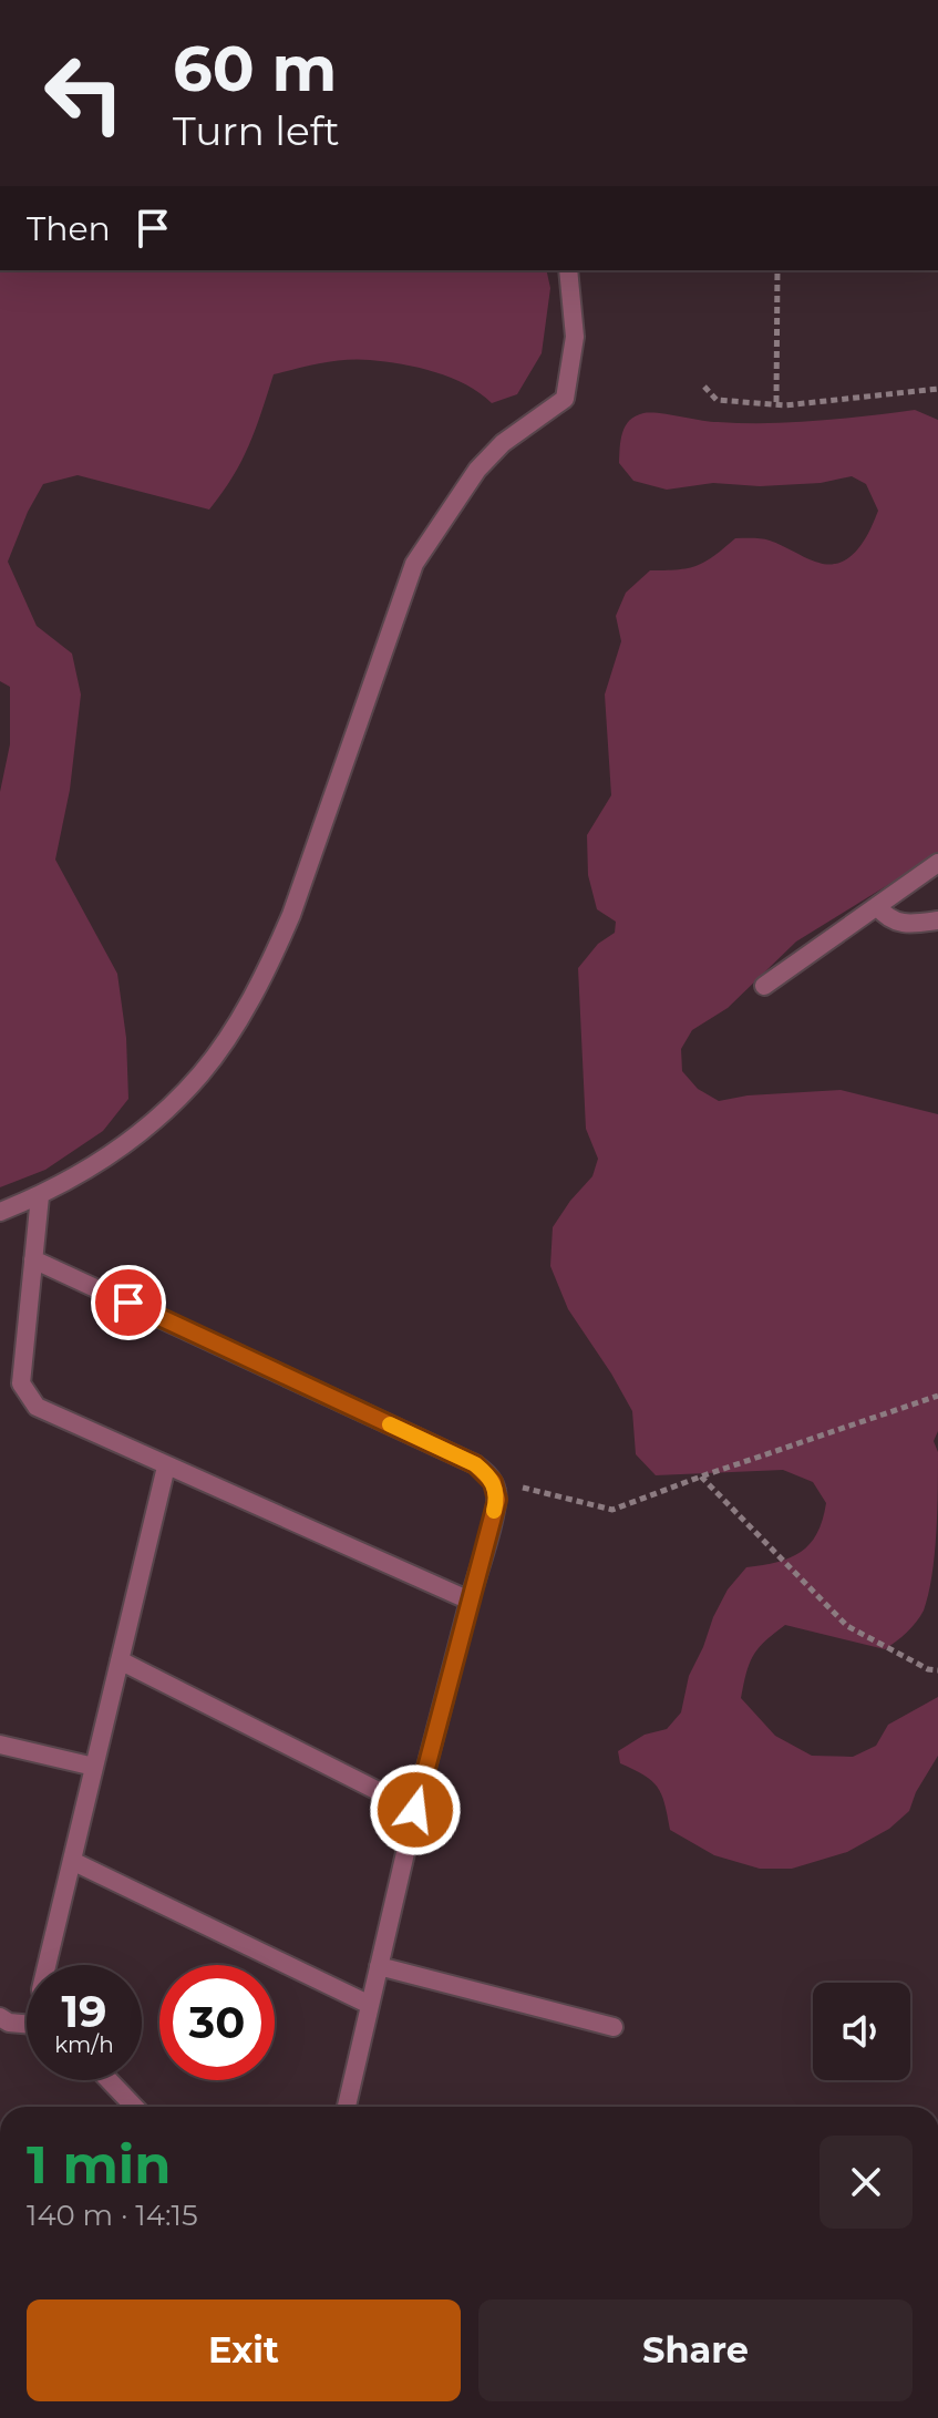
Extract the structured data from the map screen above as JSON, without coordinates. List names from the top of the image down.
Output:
{
  "page": {
    "turn": ["60 m", "Turn left"],
    "then": "Then",
    "speed": "19 km/h",
    "limit": "30",
    "heading": ["1 min", "140 m · 14:15"],
    "buttons": ["Exit", "Share"]
  }
}
